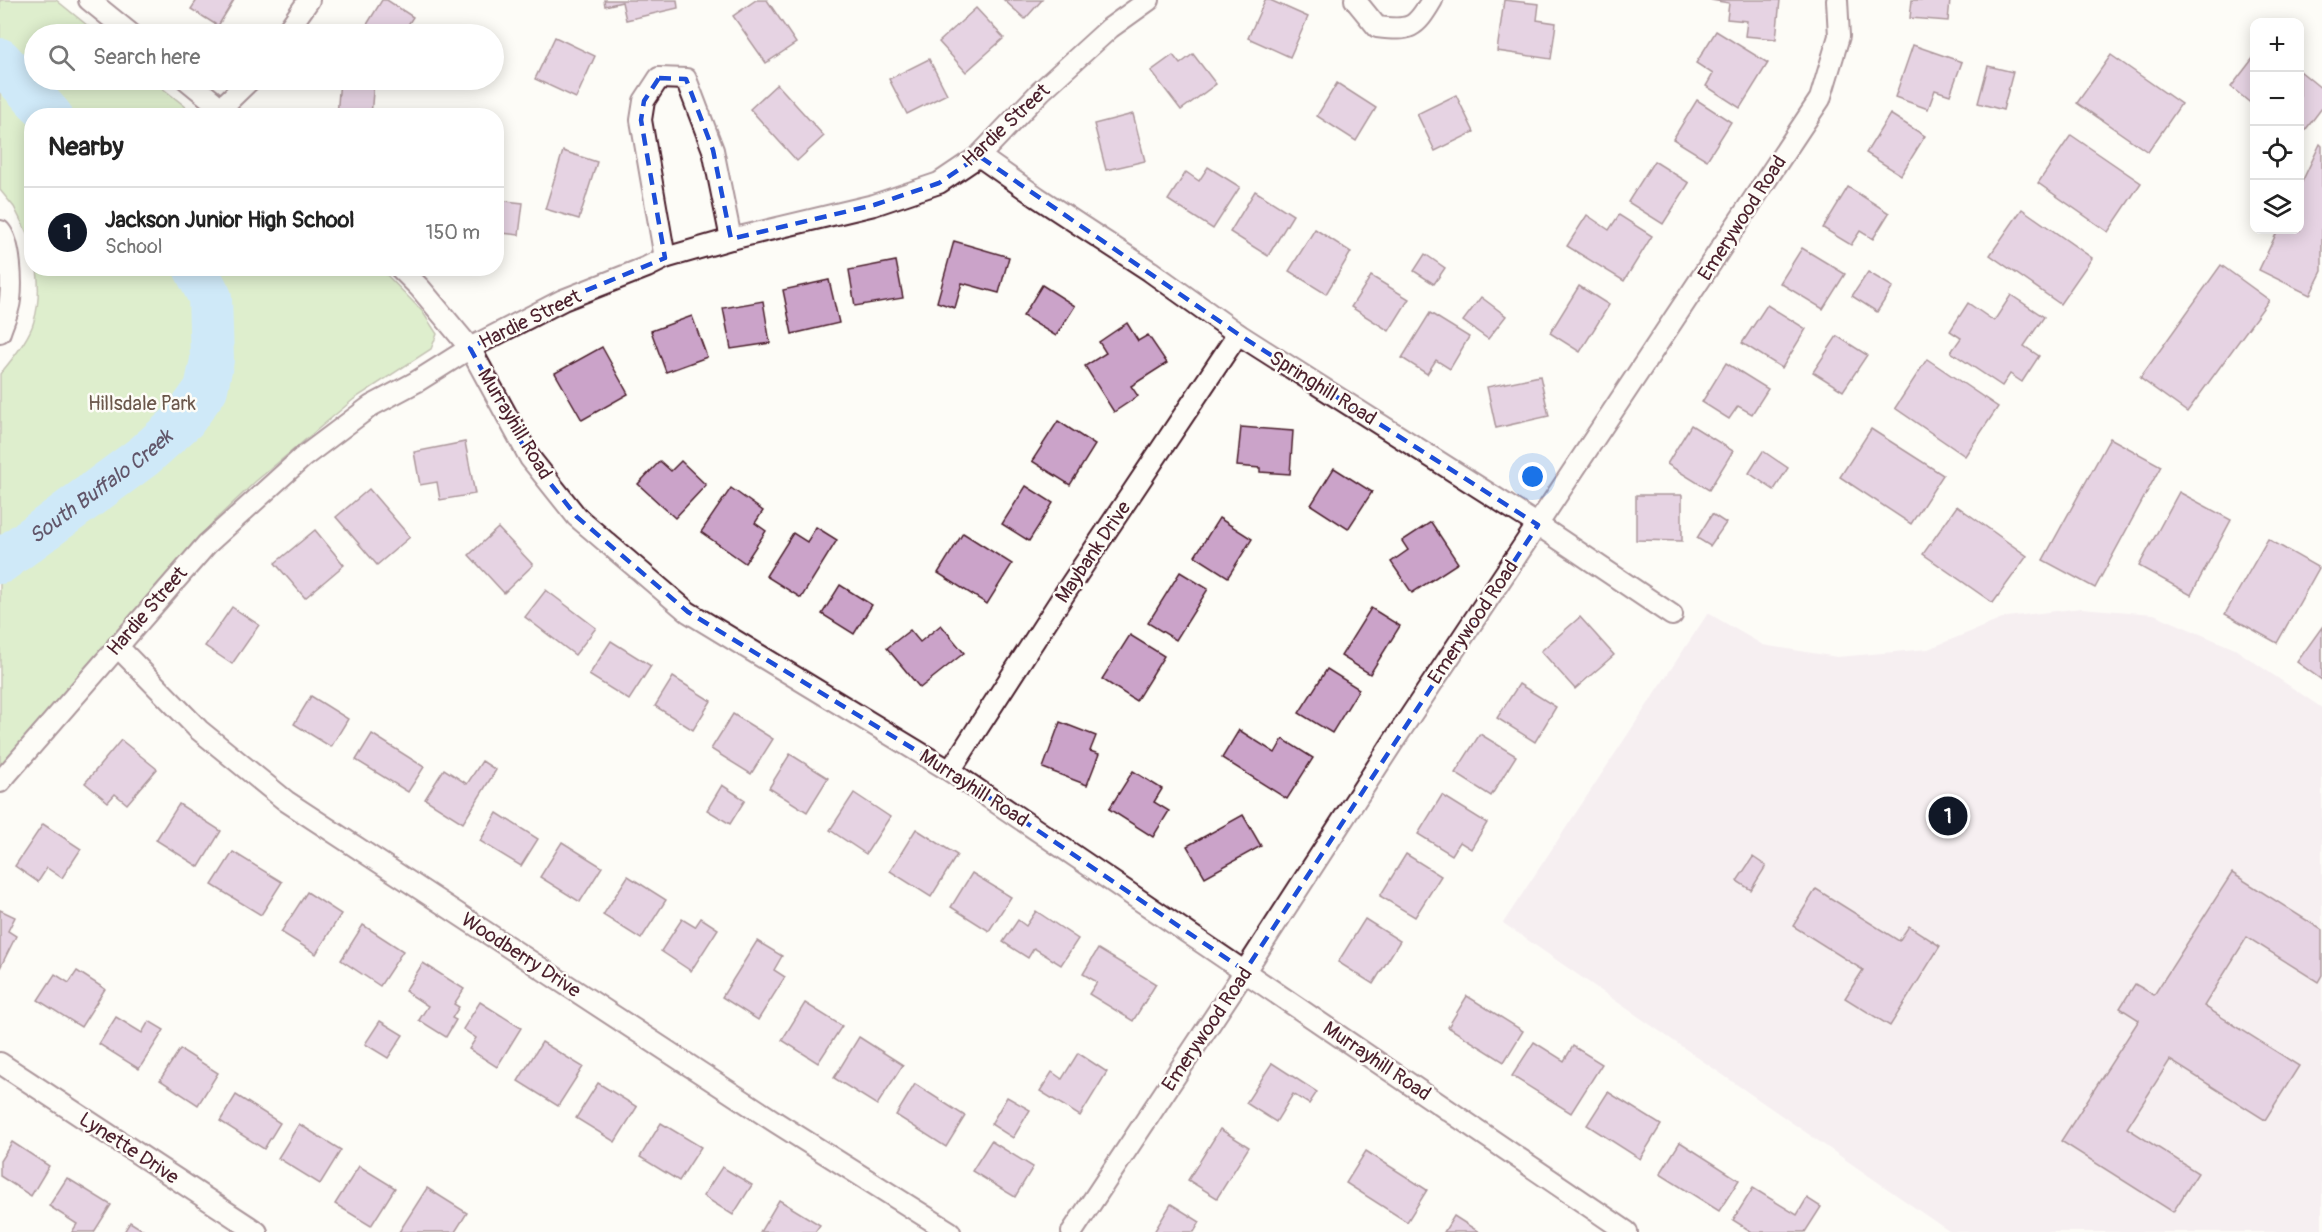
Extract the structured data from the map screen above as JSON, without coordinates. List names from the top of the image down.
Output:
{
  "streets": {
    "street": [
      "Hardie Street",
      "Emerywood Road",
      "Springhill Road",
      "Murrayhill Road",
      "Maybank Drive",
      "Woodberry Drive",
      "Lynette Drive"
    ]
  },
  "crossings": [
    ["Hardie Street", "Springhill Road"],
    ["Hardie Street", "Murrayhill Road"],
    ["Hardie Street", "Woodberry Drive"],
    ["Emerywood Road", "Springhill Road"],
    ["Emerywood Road", "Murrayhill Road"],
    ["Springhill Road", "Maybank Drive"],
    ["Murrayhill Road", "Maybank Drive"]
  ],
  "water": ["South Buffalo Creek"],
  "parks": ["Hillsdale Park"],
  "page": {
    "map_buttons": ["+", "−"],
    "search": "Search here",
    "heading": "Nearby",
    "list": [
      {
        "mark": "1",
        "name": "Jackson Junior High School",
        "note": "School",
        "value": "150 m"
      }
    ],
    "pins": "1"
  }
}
